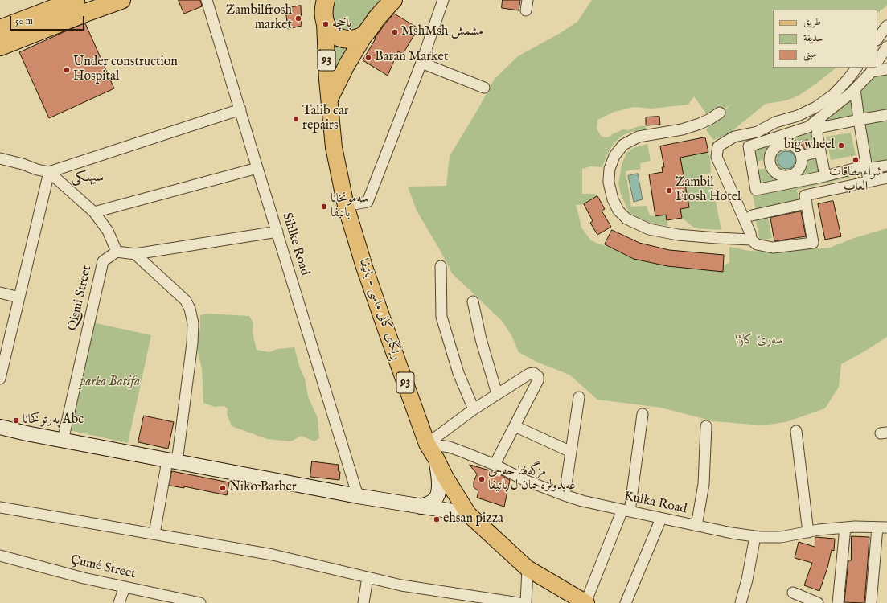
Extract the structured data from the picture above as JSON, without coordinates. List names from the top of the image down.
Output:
{
  "streets": {
    "main road": ["93", "ڕێگای کانی ماسی - باتيفا"],
    "street": [
      "Sihlke Road",
      "Qismi Street",
      "Kulka Road",
      "Çumê Street"
    ]
  },
  "crossings": [
    ["93", "ڕێگای کانی ماسی - باتيفا"],
    ["ڕێگای کانی ماسی - باتيفا", "Kulka Road"]
  ],
  "districts": ["سيهلكى"],
  "parks": ["سەرێ کاژا", "parka Batifa"],
  "places": [
    "Zambilfrosh market",
    "باخچە",
    "MshMsh مشمش",
    "Baran Market",
    "Under construction Hospital",
    "Talib car repairs",
    "big wheel",
    "شراء بطاقات العاب",
    "Zambil Frosh Hotel",
    "سه‌مونخانا باتيفا",
    "په‌رتوكخانا Abc",
    "مزگەفتا حەجی عەبدولرەحمان ل باتیفا",
    "Niko Barber",
    "ehsan pizza"
  ],
  "legend": ["طريق", "حديقة", "مبنى"],
  "scale_bar": "50 m"
}
